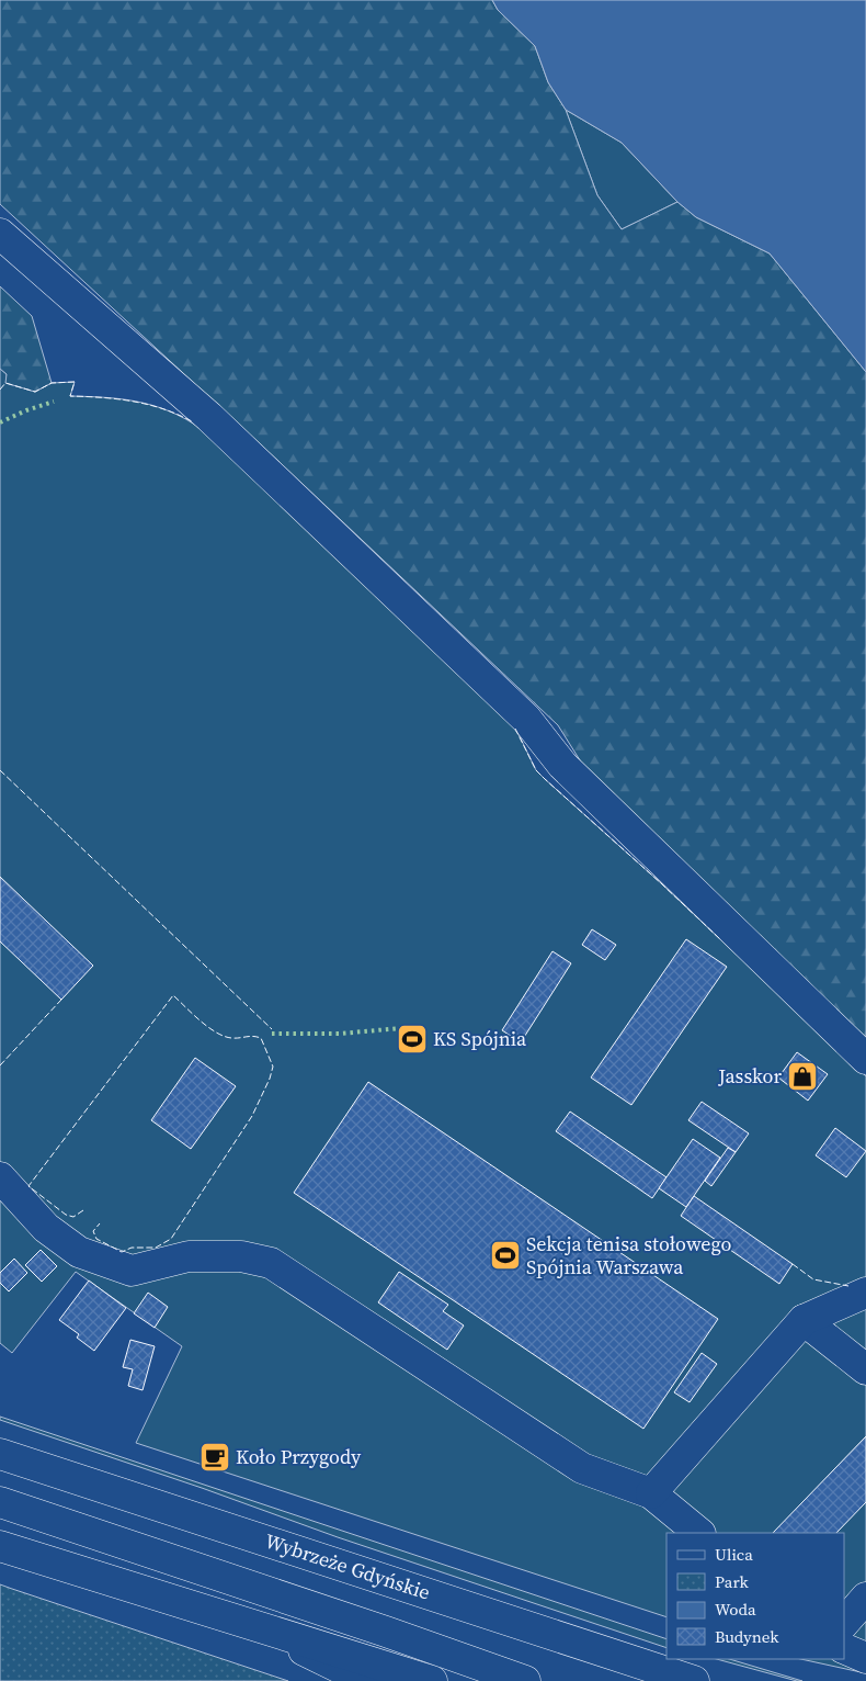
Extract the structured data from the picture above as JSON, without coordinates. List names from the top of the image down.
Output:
{
  "streets": {
    "main road": ["Wybrzeże Gdyńskie"]
  },
  "places": {
    "sports": ["KS Spójnia", "Sekcja tenisa stołowego Spójnia Warszawa"],
    "shop": ["Jasskor"],
    "cafe": ["Koło Przygody"]
  },
  "legend": [
    "Ulica",
    "Park",
    "Woda",
    "Budynek"
  ]
}
